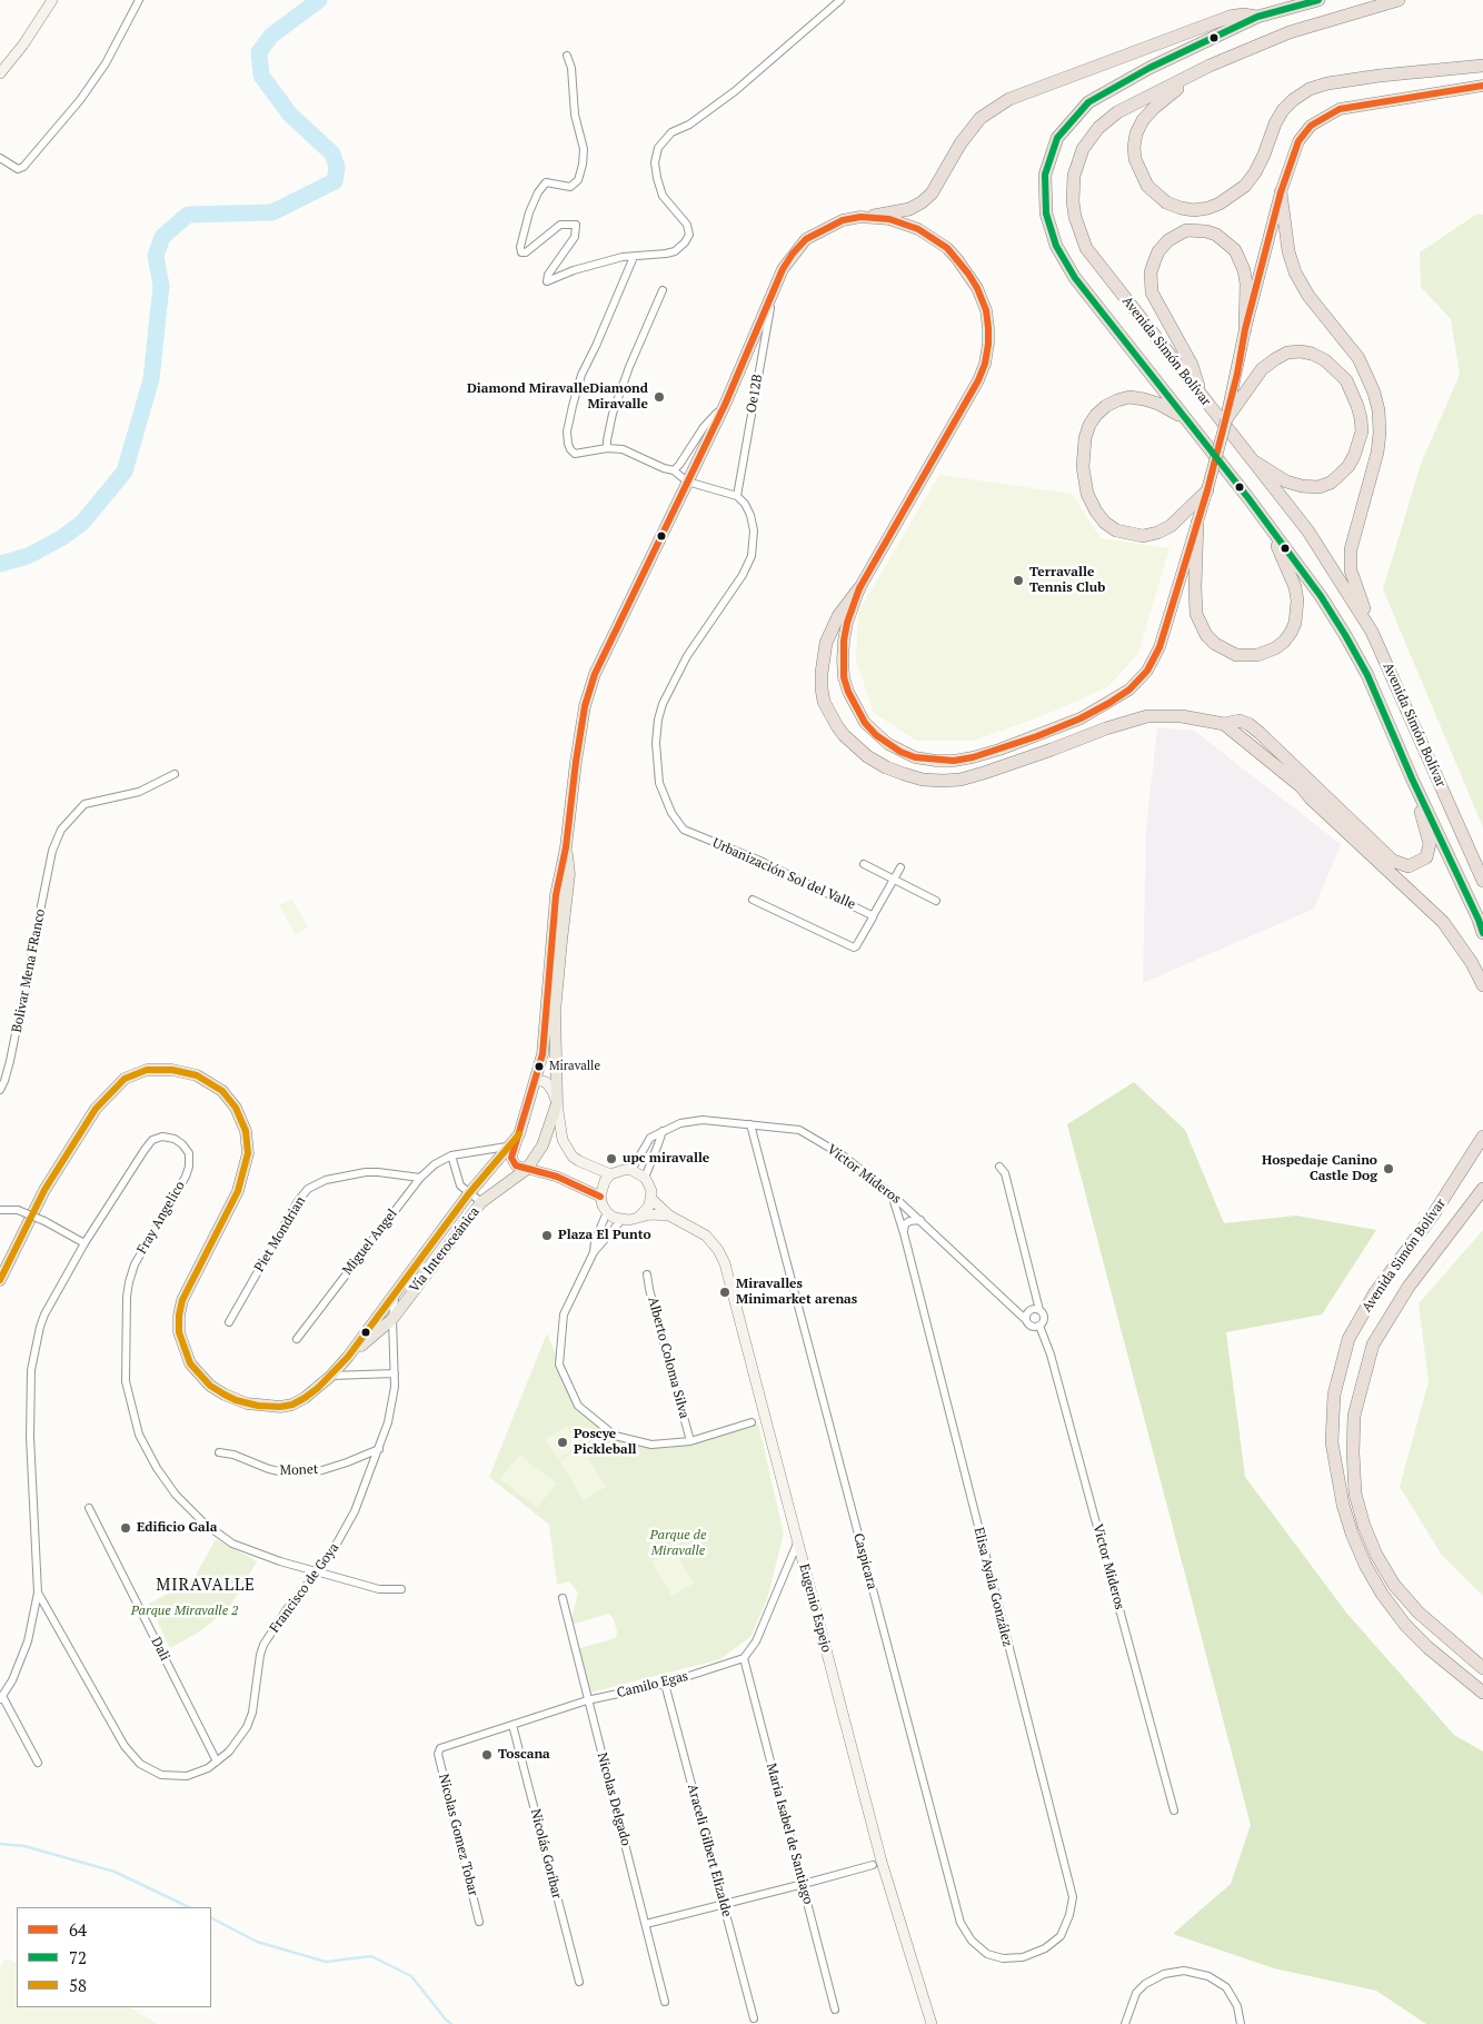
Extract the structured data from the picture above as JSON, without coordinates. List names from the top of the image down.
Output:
{
  "streets": {
    "highway": ["Avenida Simón Bolívar"],
    "main road": ["Vía Interoceánica"],
    "street": [
      "Oe12B",
      "Urbanización Sol del Valle",
      "Bolivar Mena FRanco",
      "Victor Mideros",
      "Fray Angelico",
      "Piet Mondrian",
      "Miguel Angel",
      "Alberto Coloma Silva",
      "Monet",
      "Caspicara",
      "Elisa Ayala González",
      "Francisco de Goya",
      "Eugenio Espejo",
      "Dali",
      "Camilo Egas",
      "Nicolas Delgado",
      "Maria Isabel de Santiago",
      "Nicolas Gomez Tobar",
      "Araceli Gilbert Elizalde",
      "Nicolás Goribar"
    ]
  },
  "crossings": [
    ["Oe12B", "Urbanización Sol del Valle"],
    ["Oe12B", "Vía Interoceánica"],
    ["Victor Mideros", "Caspicara"],
    ["Victor Mideros", "Elisa Ayala González"],
    ["Victor Mideros", "Eugenio Espejo"],
    ["Fray Angelico", "Francisco de Goya"],
    ["Piet Mondrian", "Miguel Angel"],
    ["Miguel Angel", "Vía Interoceánica"],
    ["Vía Interoceánica", "Francisco de Goya"],
    ["Monet", "Francisco de Goya"],
    ["Caspicara", "Elisa Ayala González"],
    ["Francisco de Goya", "Dali"],
    ["Camilo Egas", "Nicolas Delgado"],
    ["Camilo Egas", "Maria Isabel de Santiago"],
    ["Camilo Egas", "Nicolas Gomez Tobar"],
    ["Camilo Egas", "Araceli Gilbert Elizalde"],
    ["Camilo Egas", "Nicolás Goribar"]
  ],
  "districts": ["MIRAVALLE"],
  "parks": ["Parque de Miravalle", "Parque Miravalle 2"],
  "places": [
    "Diamond MiravalleDiamond Miravalle",
    "Terravalle Tennis Club",
    "Miravalle",
    "upc miravalle",
    "Hospedaje Canino Castle Dog",
    "Plaza El Punto",
    "Miravalles Minimarket arenas",
    "Poscye Pickleball",
    "Edificio Gala",
    "Toscana"
  ],
  "lines": ["transit line 72", "transit line 64", "transit line 58"],
  "legend": ["64", "72", "58"]
}
